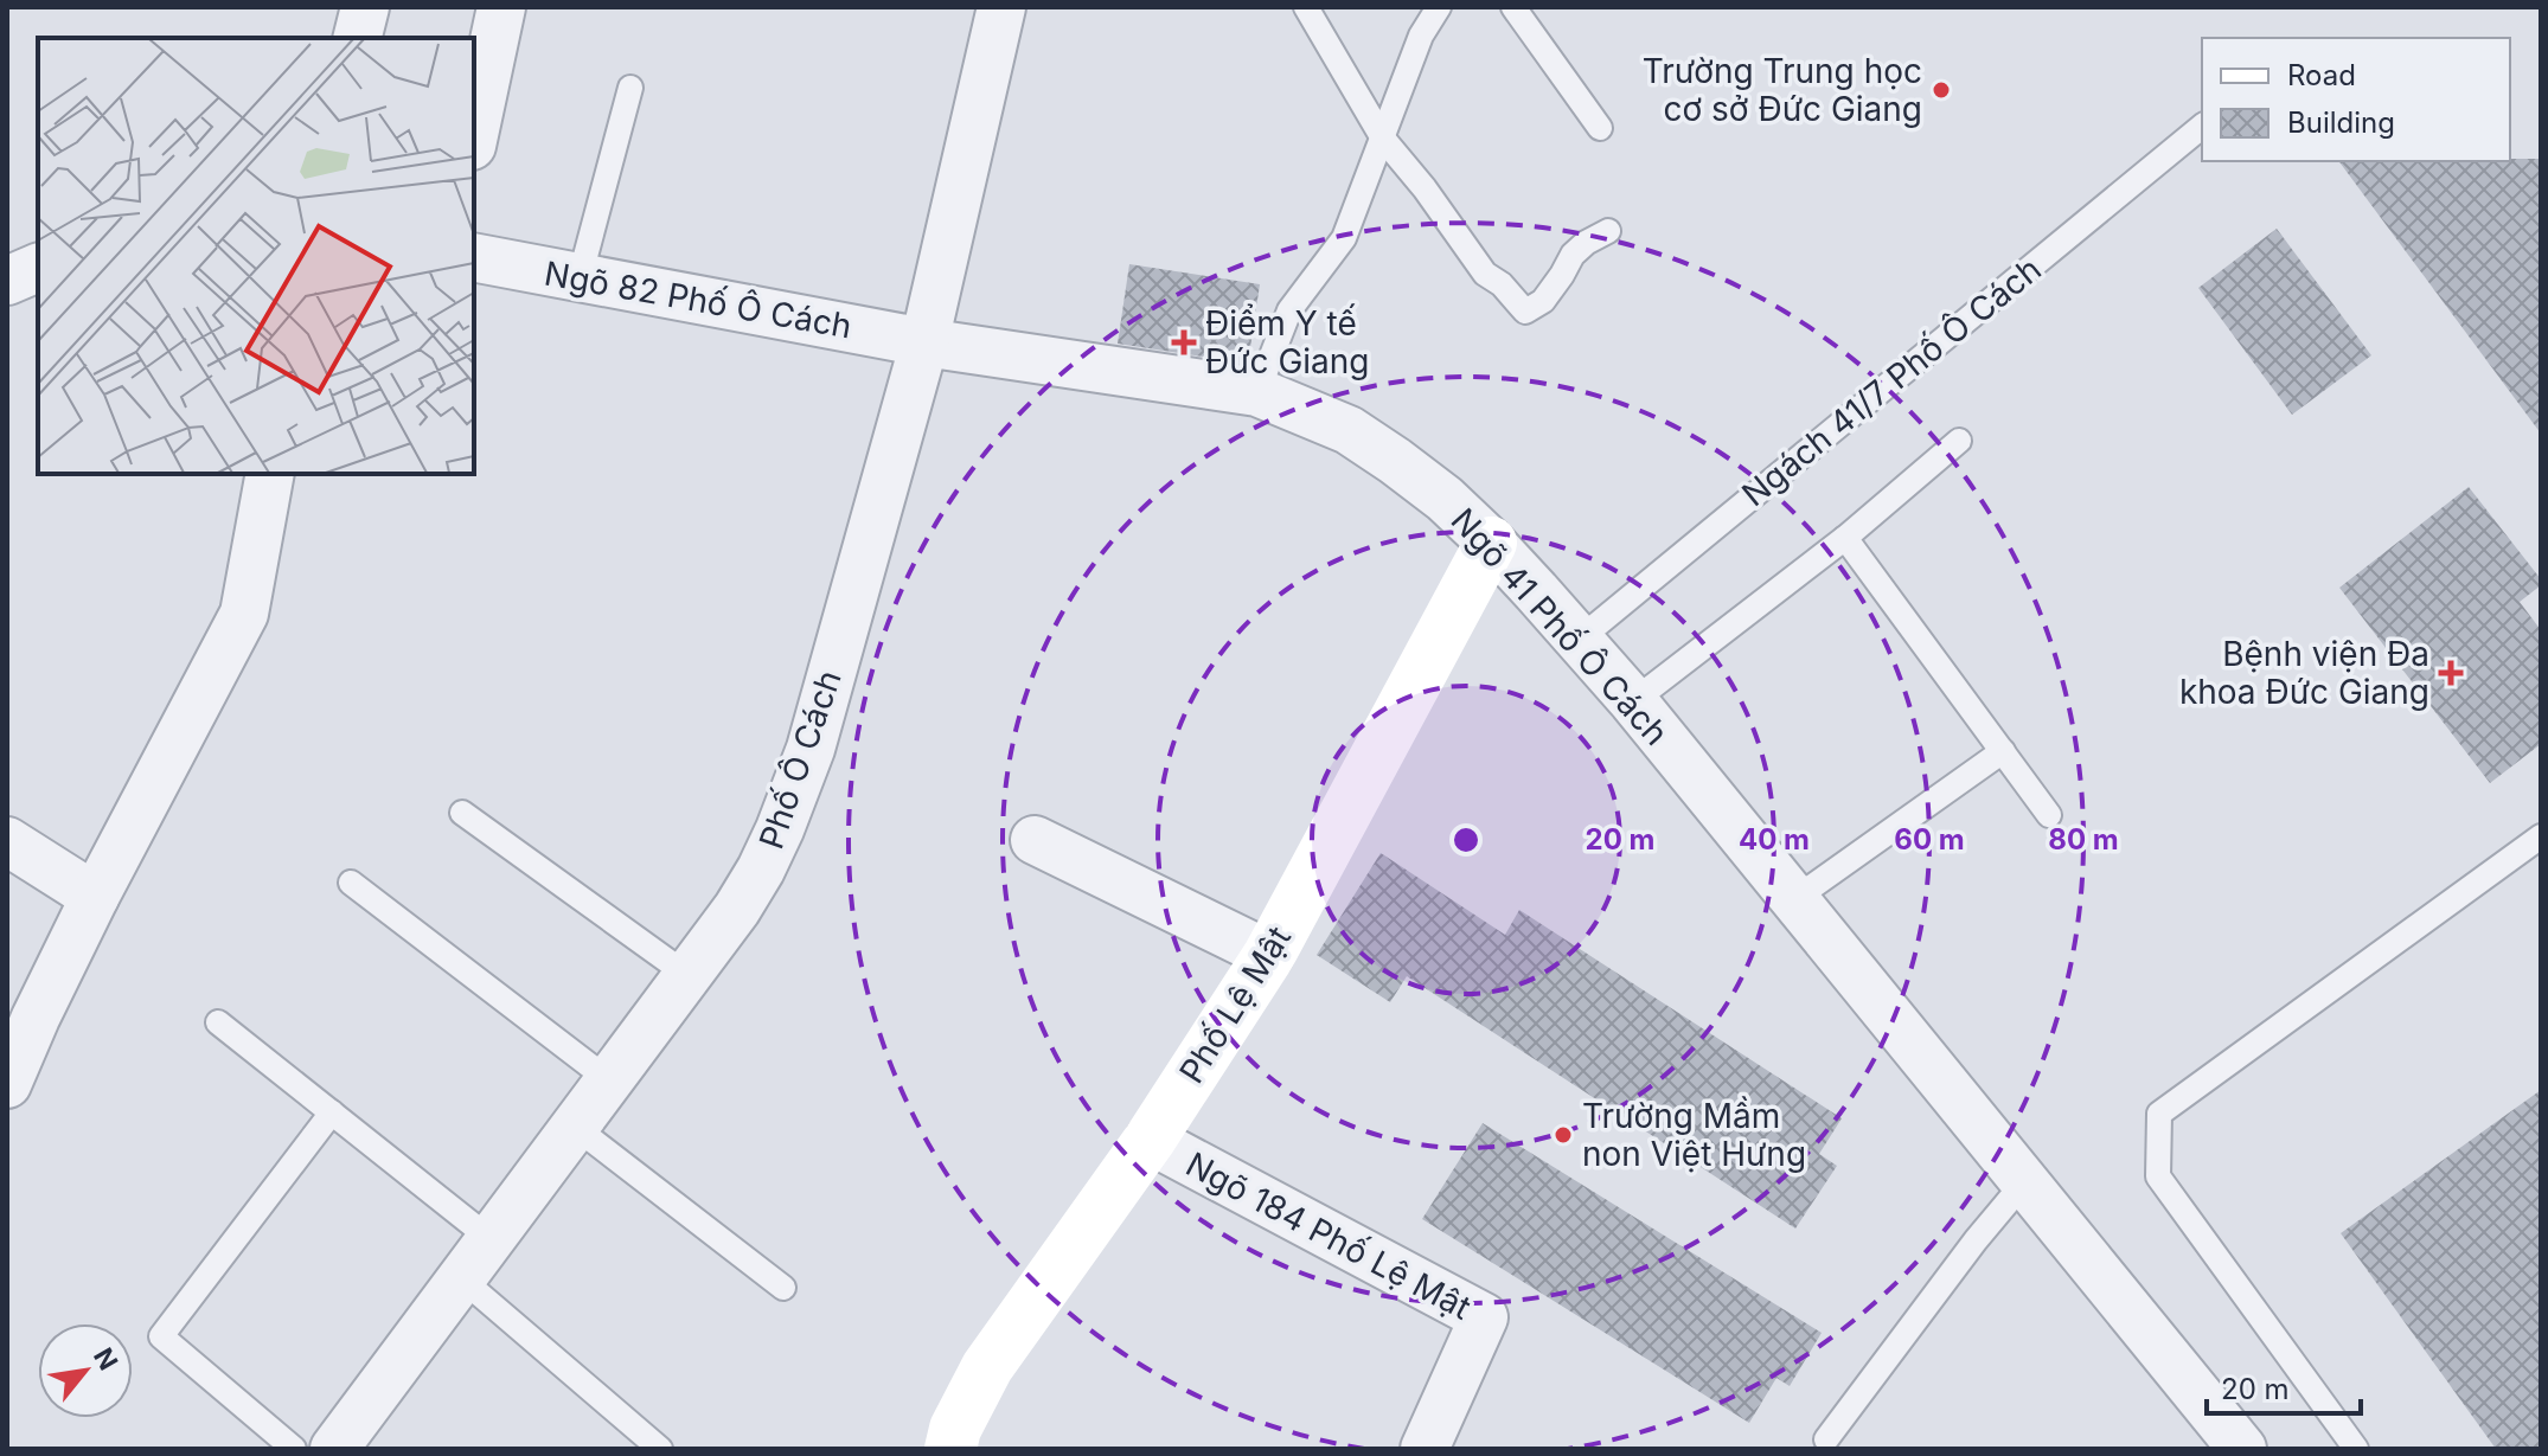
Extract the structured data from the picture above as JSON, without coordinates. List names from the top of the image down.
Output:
{
  "streets": {
    "street": [
      "Ngõ 82 Phố Ô Cách",
      "Ngõ 41 Phố Ô Cách",
      "Phố Ô Cách",
      "Phố Lệ Mật",
      "Ngõ 184 Phố Lệ Mật"
    ],
    "lane": ["Ngách 41/7 Phố Ô Cách"]
  },
  "crossings": [
    ["Ngõ 82 Phố Ô Cách", "Ngõ 41 Phố Ô Cách"],
    ["Ngõ 82 Phố Ô Cách", "Phố Ô Cách"],
    ["Ngách 41/7 Phố Ô Cách", "Ngõ 41 Phố Ô Cách"],
    ["Ngõ 41 Phố Ô Cách", "Phố Ô Cách"],
    ["Ngõ 41 Phố Ô Cách", "Phố Lệ Mật"],
    ["Phố Lệ Mật", "Ngõ 184 Phố Lệ Mật"]
  ],
  "places": {
    "other": ["Trường Trung học cơ sở Đức Giang", "Trường Mầm non Việt Hưng"],
    "health": ["Điểm Y tế Đức Giang", "Bệnh viện Đa khoa Đức Giang"]
  },
  "legend": ["Road", "Building"],
  "scale_bar": "20 m",
  "north": "top right",
  "rings": [
    "20 m",
    "40 m",
    "60 m",
    "80 m"
  ]
}
